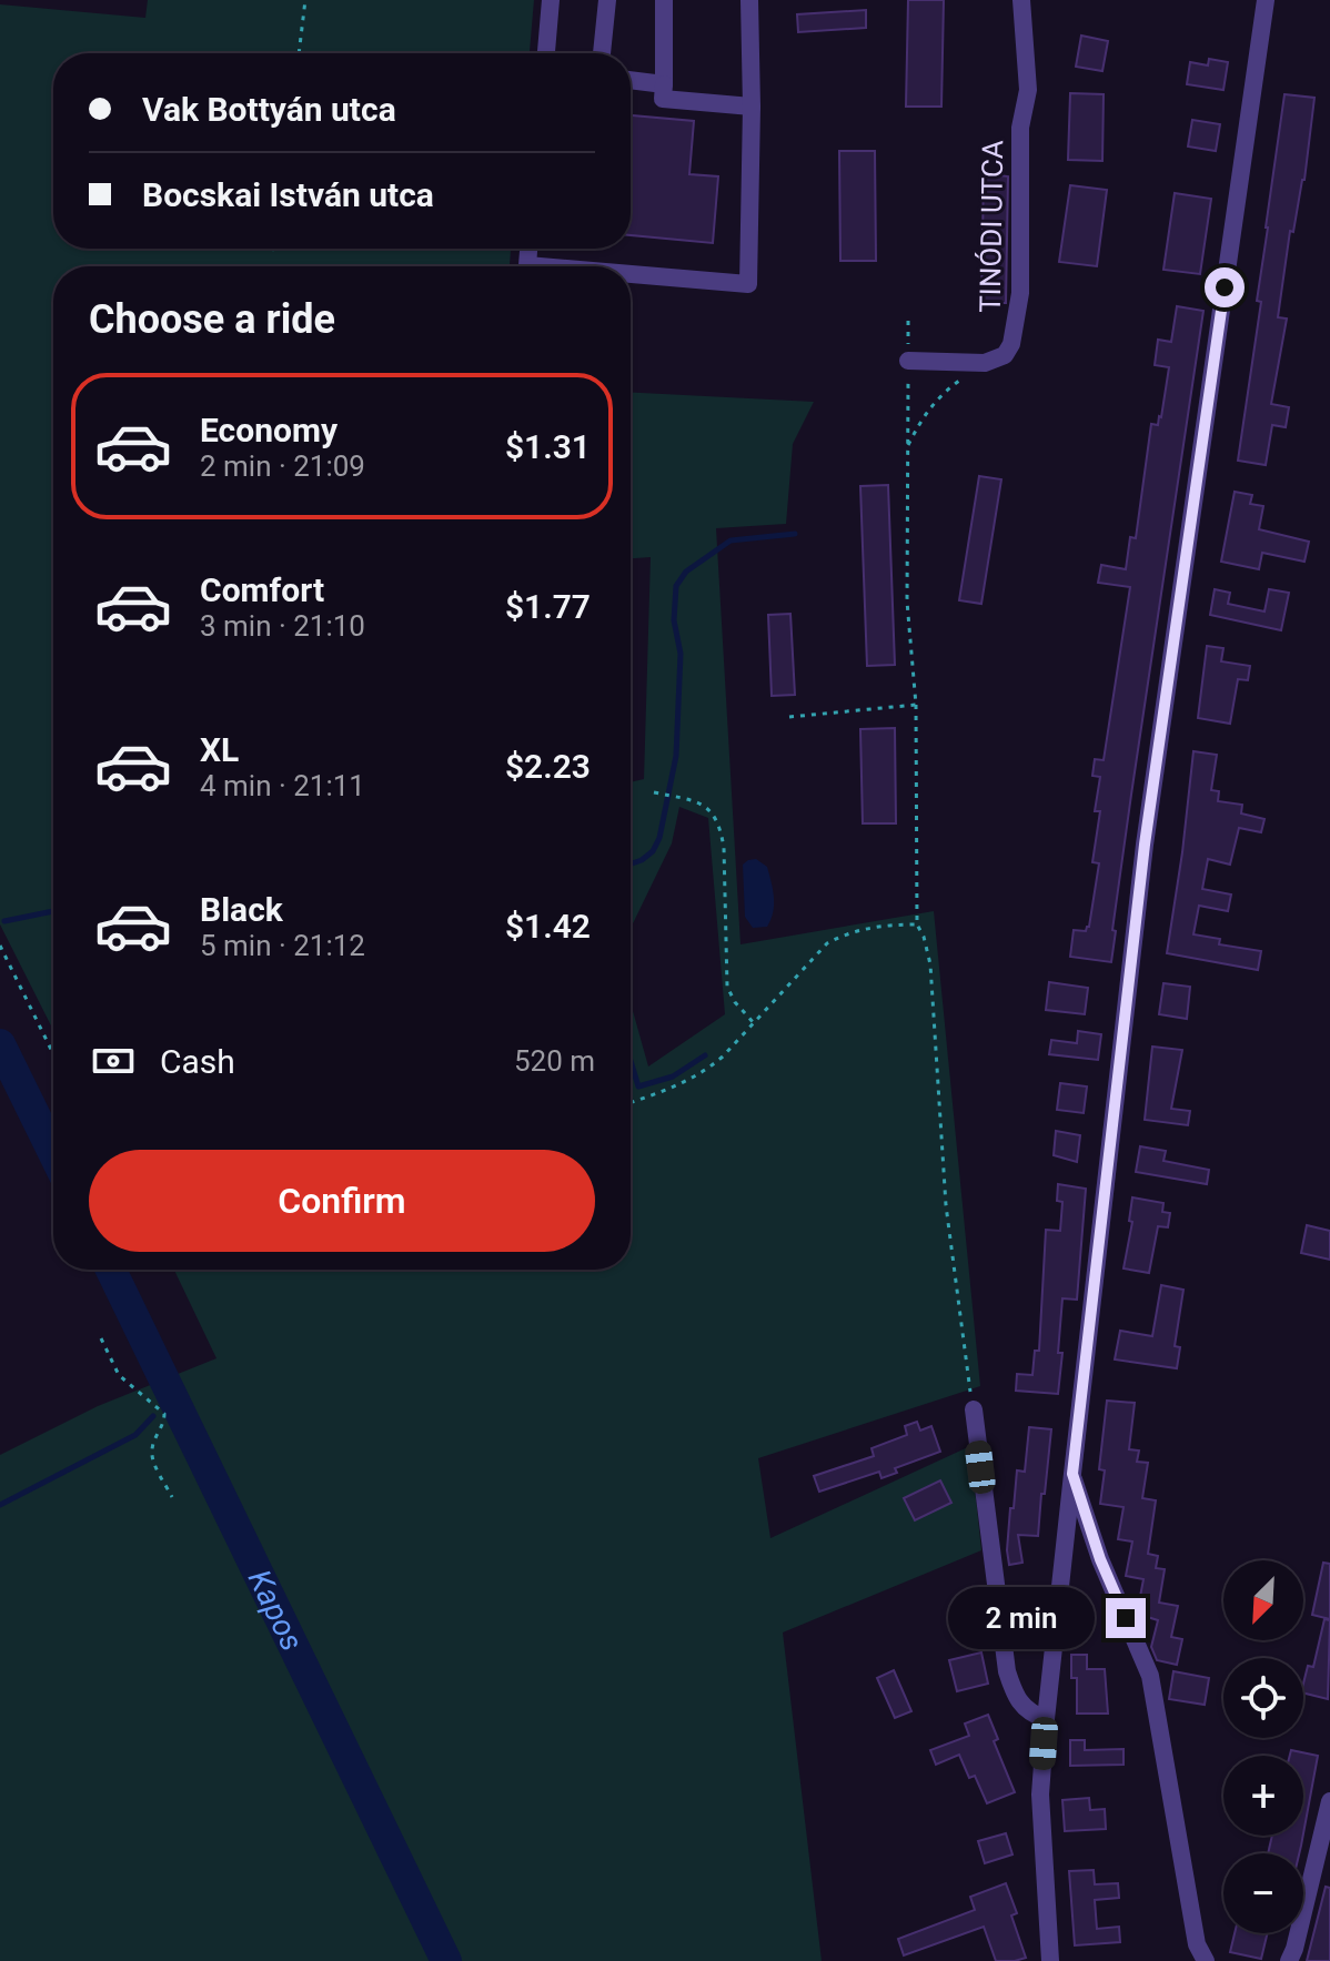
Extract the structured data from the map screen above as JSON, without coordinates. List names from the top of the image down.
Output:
{
  "streets": {
    "street": ["TINÓDI UTCA"]
  },
  "water": ["Kapos"],
  "north": "bottom left",
  "page": {
    "banner": ["Vak Bottyán utca", "Bocskai István utca"],
    "heading": "Choose a ride",
    "list": [
      {
        "name": "Economy",
        "note": "2 min · 21:09",
        "value": "$1.31"
      },
      {
        "name": "Comfort",
        "note": "3 min · 21:10",
        "value": "$1.77"
      },
      {
        "name": "XL",
        "note": "4 min · 21:11",
        "value": "$2.23"
      },
      {
        "name": "Black",
        "note": "5 min · 21:12",
        "value": "$1.42"
      }
    ],
    "pay": ["Cash", "520 m"],
    "buttons": "Confirm",
    "map_buttons": ["+", "−"],
    "bubble": "2 min"
  }
}
